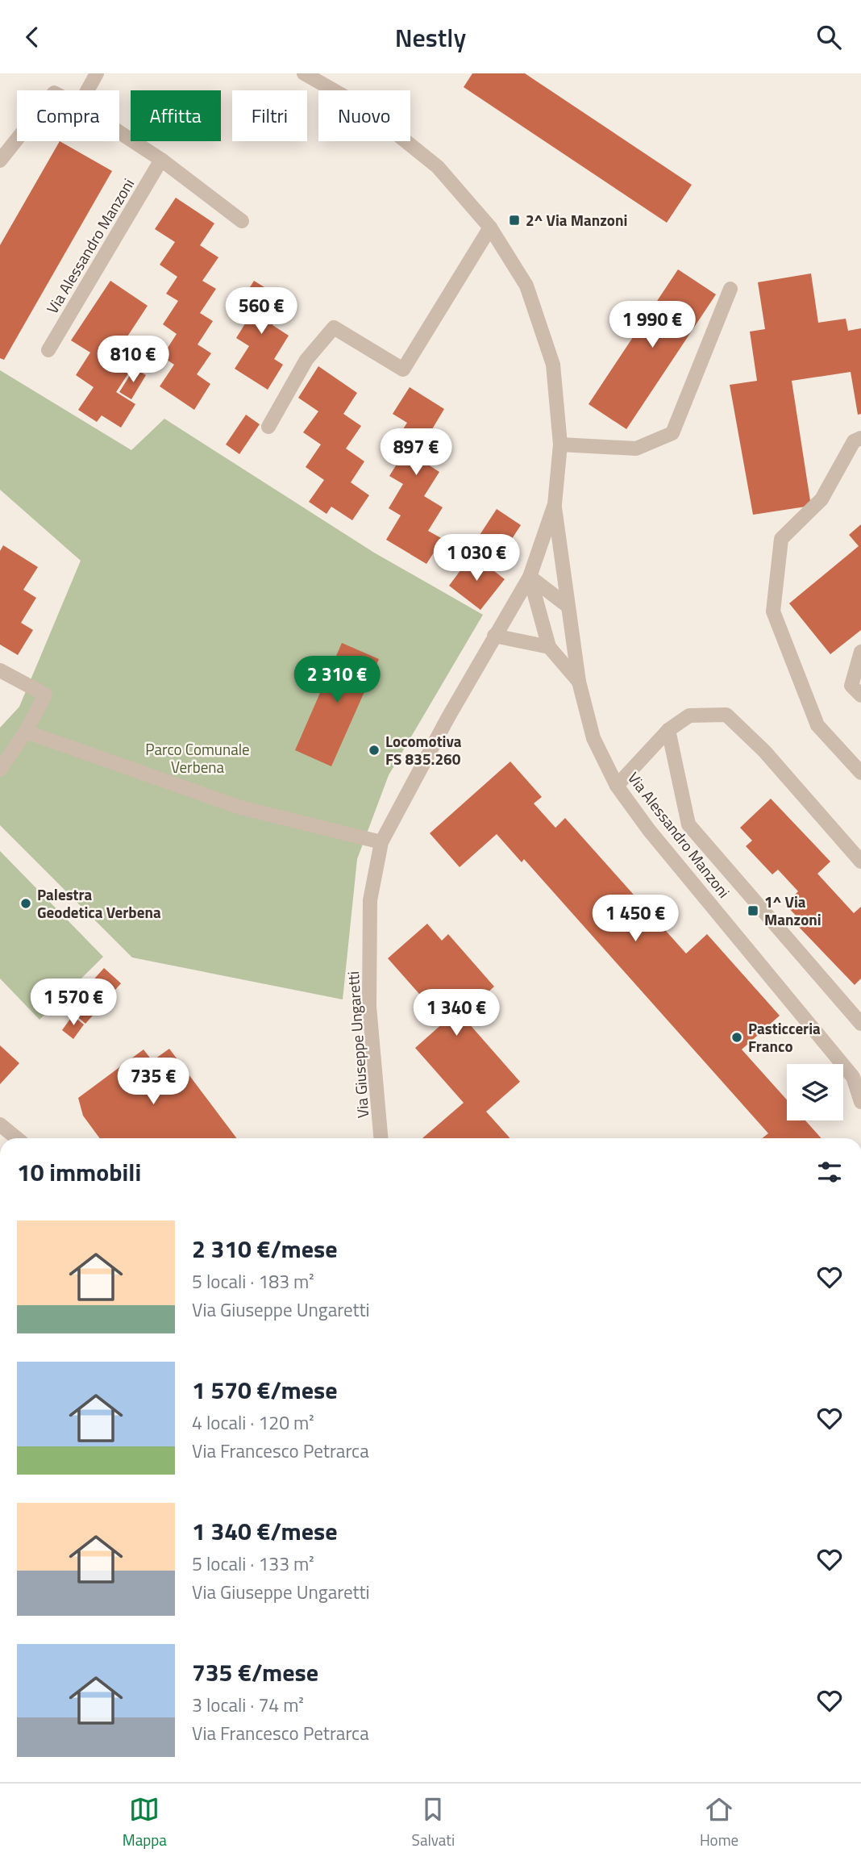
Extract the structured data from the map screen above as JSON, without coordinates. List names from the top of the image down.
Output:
{
  "streets": {
    "street": ["Via Alessandro Manzoni", "Via Giuseppe Ungaretti"]
  },
  "crossings": [
    ["Via Alessandro Manzoni", "Via Giuseppe Ungaretti"]
  ],
  "parks": ["Parco Comunale Verbena"],
  "places": {
    "transit": ["2^ Via Manzoni", "1^ Via Manzoni"],
    "other": ["Locomotiva FS 835.260", "Palestra Geodetica Verbena", "Pasticceria Franco"]
  },
  "page": {
    "header": "Nestly",
    "chip": [
      "Compra",
      "Affitta",
      "Filtri",
      "Nuovo"
    ],
    "price": [
      "560 €",
      "1 990 €",
      "810 €",
      "897 €",
      "1 030 €",
      "2 310 €",
      "1 450 €",
      "1 570 €",
      "1 340 €",
      "735 €"
    ],
    "heading": "10 immobili",
    "list": [
      {
        "name": "2 310 €/mese",
        "note": "5 locali · 183 m² · Via Giuseppe Ungaretti"
      },
      {
        "name": "1 570 €/mese",
        "note": "4 locali · 120 m² · Via Francesco Petrarca"
      },
      {
        "name": "1 340 €/mese",
        "note": "5 locali · 133 m² · Via Giuseppe Ungaretti"
      },
      {
        "name": "735 €/mese",
        "note": "3 locali · 74 m² · Via Francesco Petrarca"
      }
    ],
    "tabs": ["Mappa", "Salvati", "Home"]
  }
}
